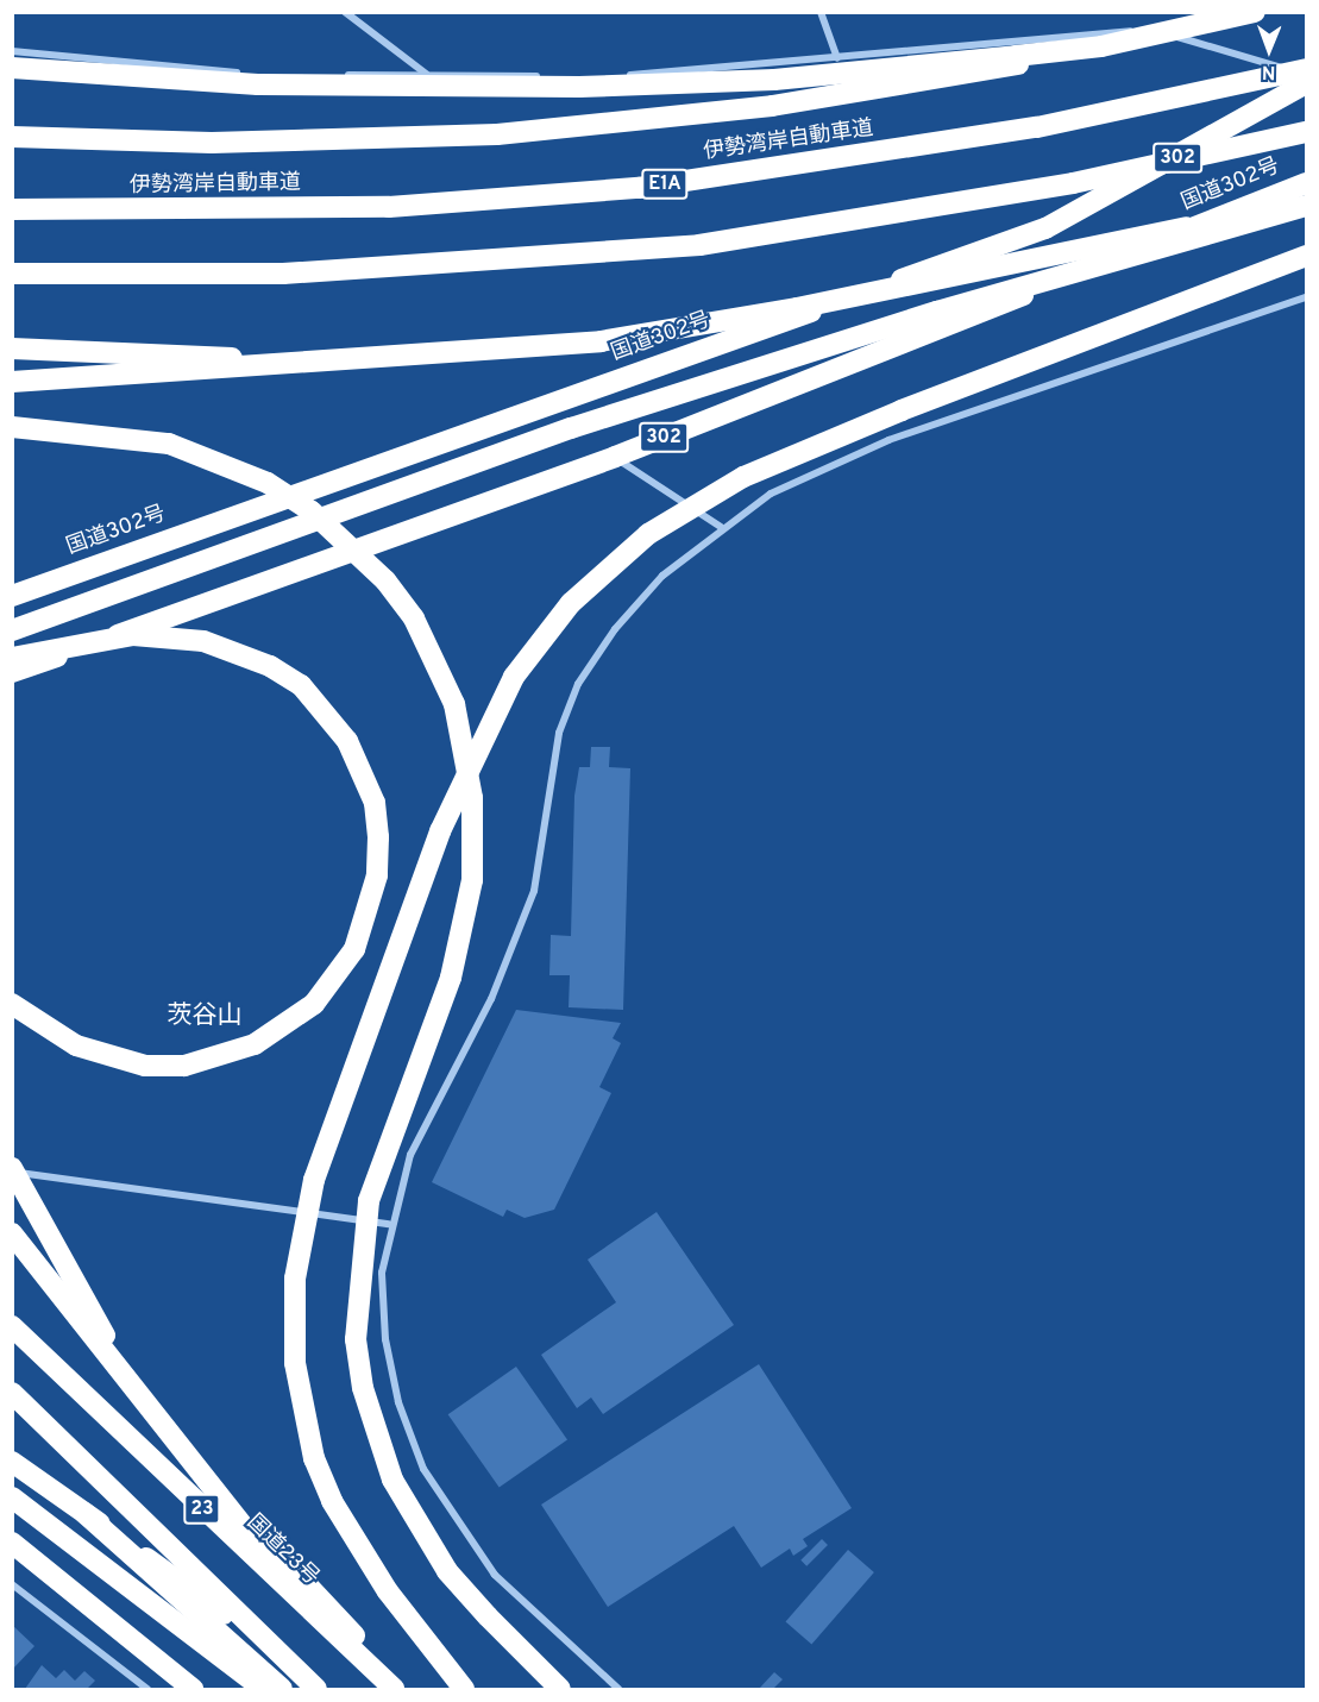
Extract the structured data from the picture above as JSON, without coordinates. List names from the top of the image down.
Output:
{
  "streets": {
    "highway": [
      "伊勢湾岸自動車道",
      "302",
      "E1A",
      "国道302号",
      "23",
      "国道23号"
    ]
  },
  "districts": ["茨谷山"],
  "north": "bottom"
}
